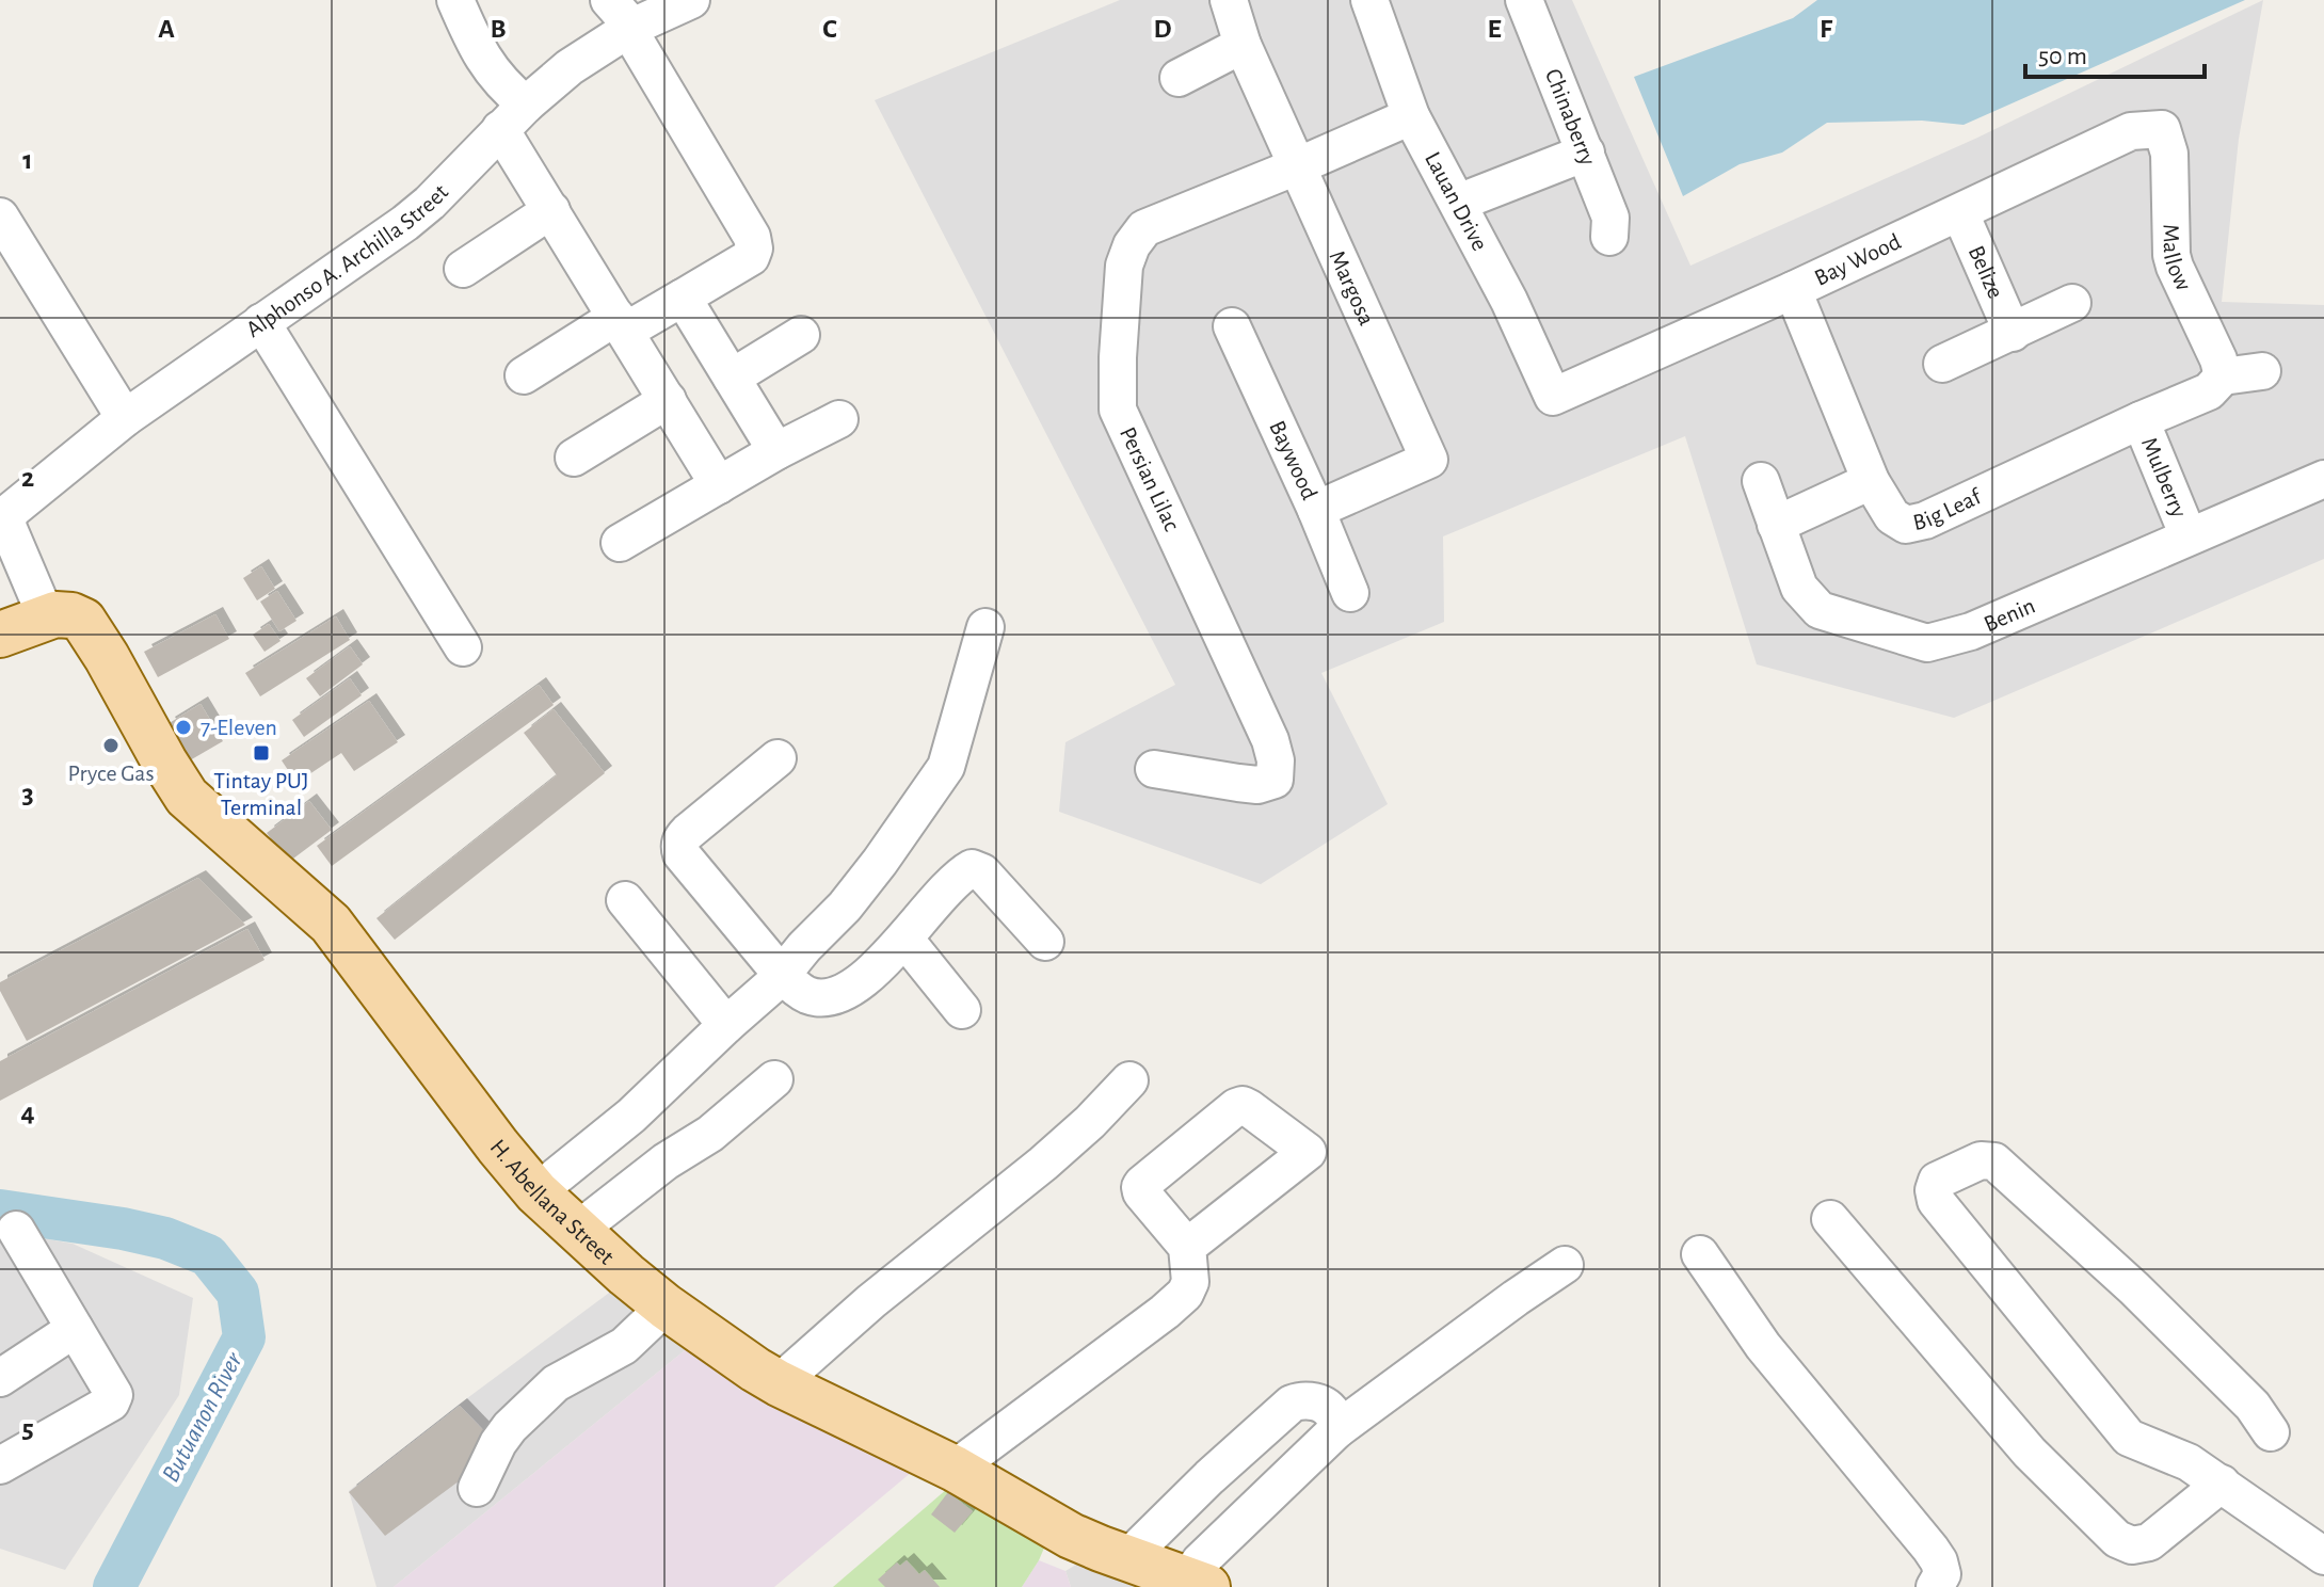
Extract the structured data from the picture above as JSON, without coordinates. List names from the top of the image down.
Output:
{
  "streets": {
    "main road": ["H. Abellana Street"],
    "street": [
      "Chinaberry",
      "Lauan Drive",
      "Mallow",
      "Alphonso A. Archilla Street",
      "Bay Wood",
      "Belize",
      "Margosa",
      "Baywood",
      "Mulberry",
      "Persian Lilac",
      "Big Leaf",
      "Benin"
    ]
  },
  "crossings": [
    ["Lauan Drive", "Bay Wood"],
    ["Lauan Drive", "Persian Lilac"],
    ["Mallow", "Bay Wood"],
    ["Mallow", "Big Leaf"],
    ["Bay Wood", "Belize"],
    ["Bay Wood", "Big Leaf"],
    ["Margosa", "Baywood"],
    ["Margosa", "Persian Lilac"],
    ["Mulberry", "Big Leaf"],
    ["Mulberry", "Benin"]
  ],
  "water": ["Butuanon River"],
  "places": {
    "other": ["7-Eleven", "Pryce Gas"],
    "transit": ["Tintay PUJ Terminal"]
  },
  "scale_bar": "50 m",
  "grid": {
    "columns": [
      "A",
      "B",
      "C",
      "D",
      "E",
      "F"
    ],
    "rows": [
      "1",
      "2",
      "3",
      "4",
      "5"
    ]
  }
}
